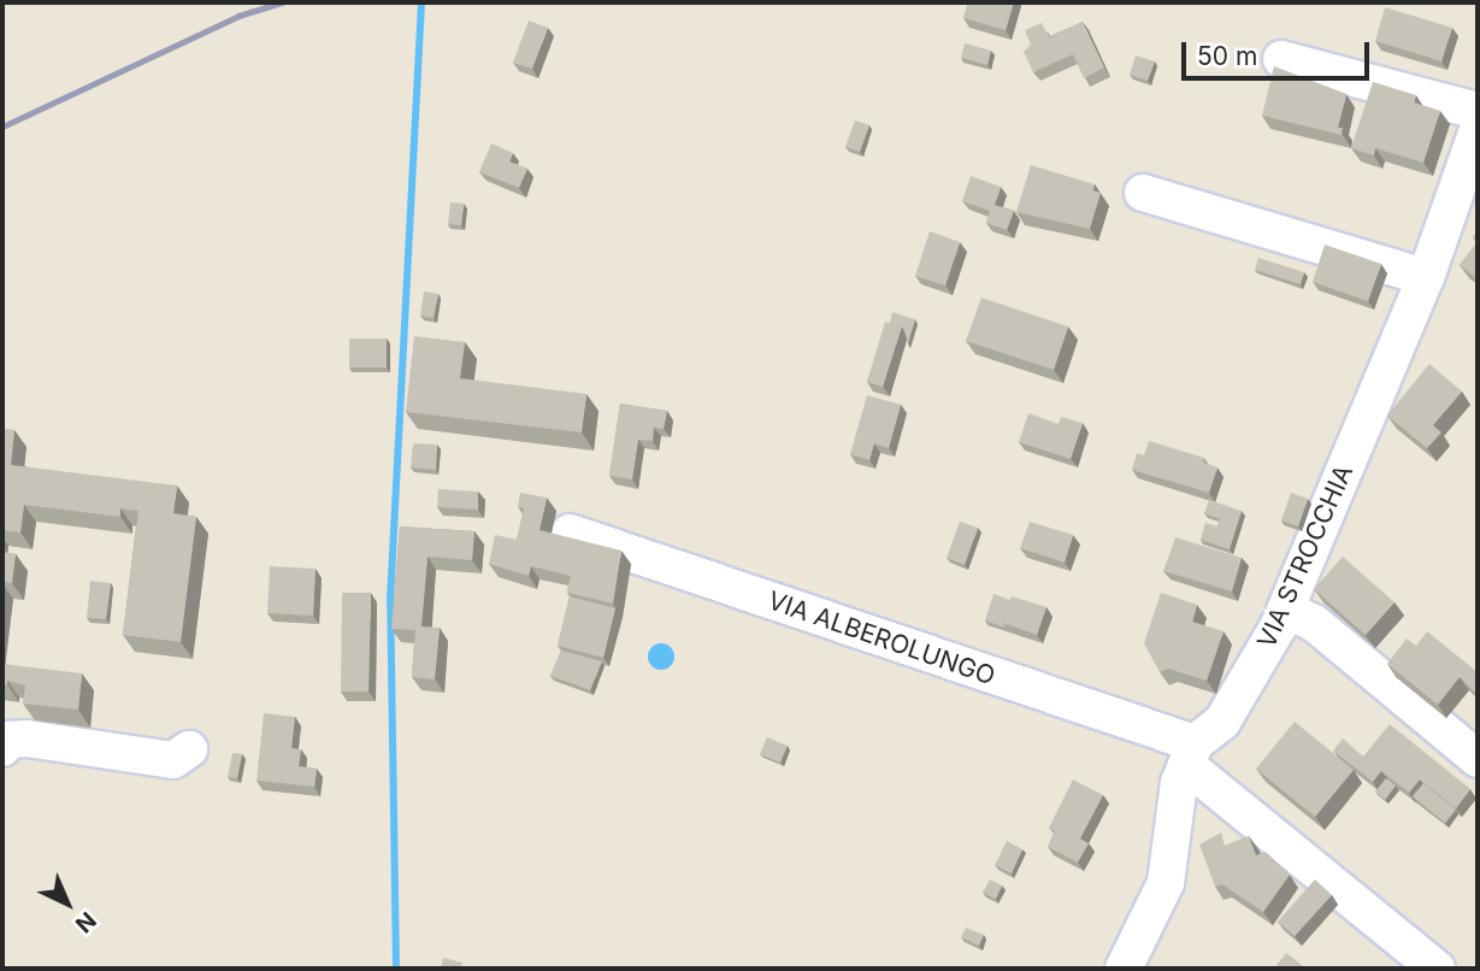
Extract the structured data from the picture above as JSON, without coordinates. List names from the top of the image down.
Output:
{
  "streets": {
    "street": ["VIA STROCCHIA", "VIA ALBEROLUNGO"]
  },
  "crossings": [
    ["VIA STROCCHIA", "VIA ALBEROLUNGO"]
  ],
  "scale_bar": "50 m",
  "north": "bottom right"
}
